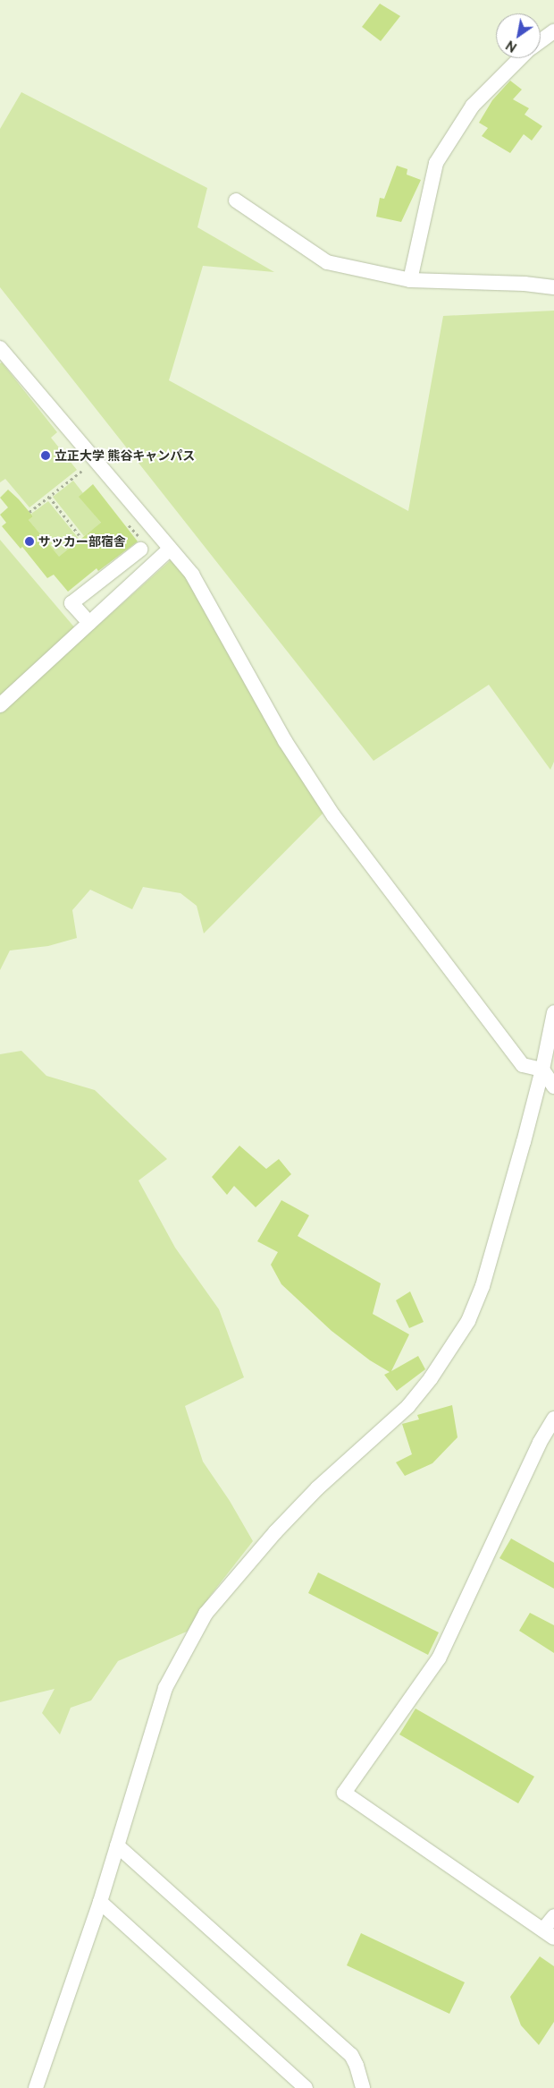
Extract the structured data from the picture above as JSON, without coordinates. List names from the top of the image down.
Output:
{
  "places": ["立正大学 熊谷キャンパス", "サッカー部宿舎"],
  "north": "bottom left"
}
